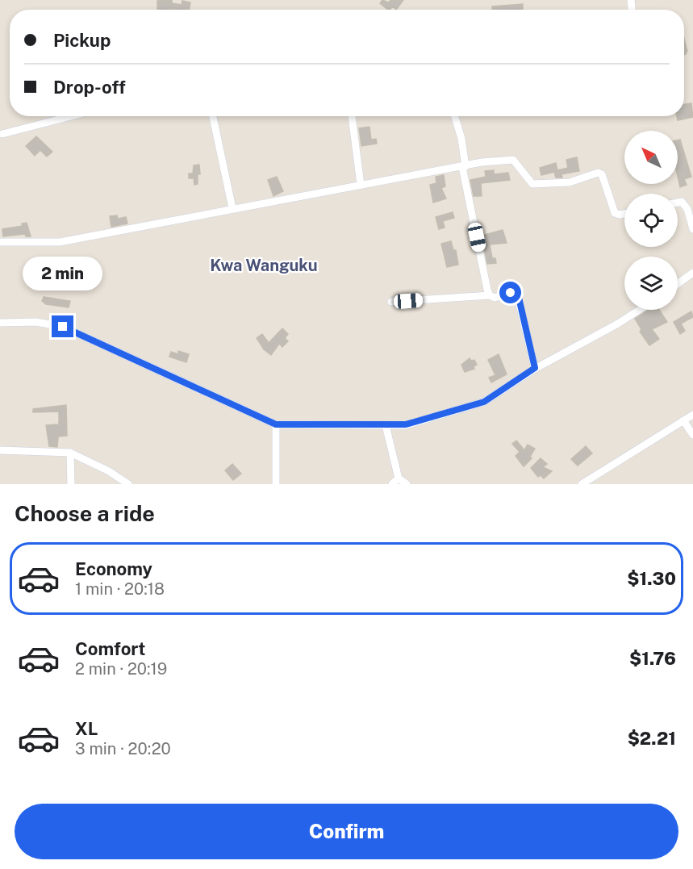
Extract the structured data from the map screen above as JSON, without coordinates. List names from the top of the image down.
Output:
{
  "districts": ["Kwa Wanguku"],
  "north": "top left",
  "page": {
    "banner": ["Pickup", "Drop-off"],
    "bubble": "2 min",
    "heading": "Choose a ride",
    "list": [
      {
        "name": "Economy",
        "note": "1 min · 20:18",
        "value": "$1.30"
      },
      {
        "name": "Comfort",
        "note": "2 min · 20:19",
        "value": "$1.76"
      },
      {
        "name": "XL",
        "note": "3 min · 20:20",
        "value": "$2.21"
      }
    ],
    "buttons": "Confirm"
  }
}
